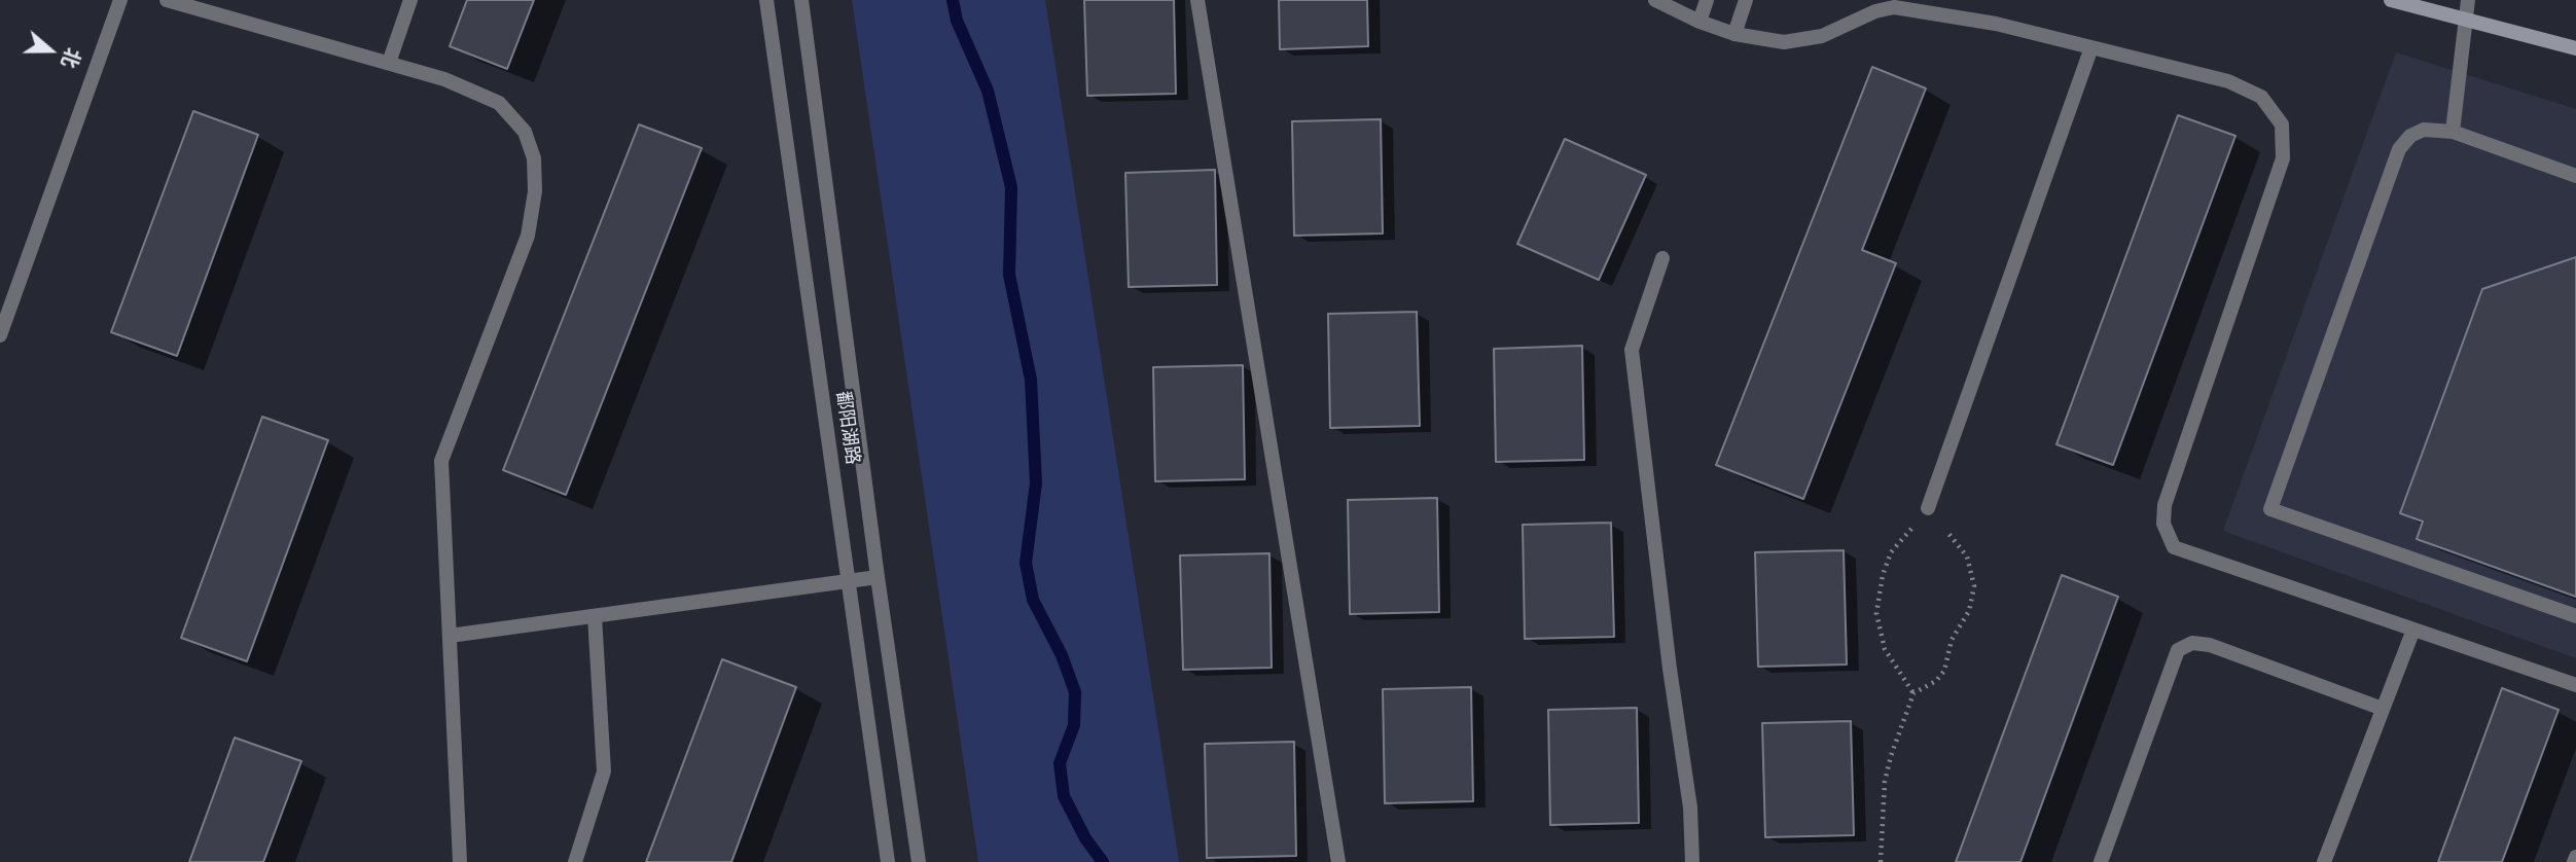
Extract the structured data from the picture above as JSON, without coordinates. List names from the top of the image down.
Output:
{
  "streets": {
    "street": ["鄱阳湖路"]
  },
  "north": "right"
}
